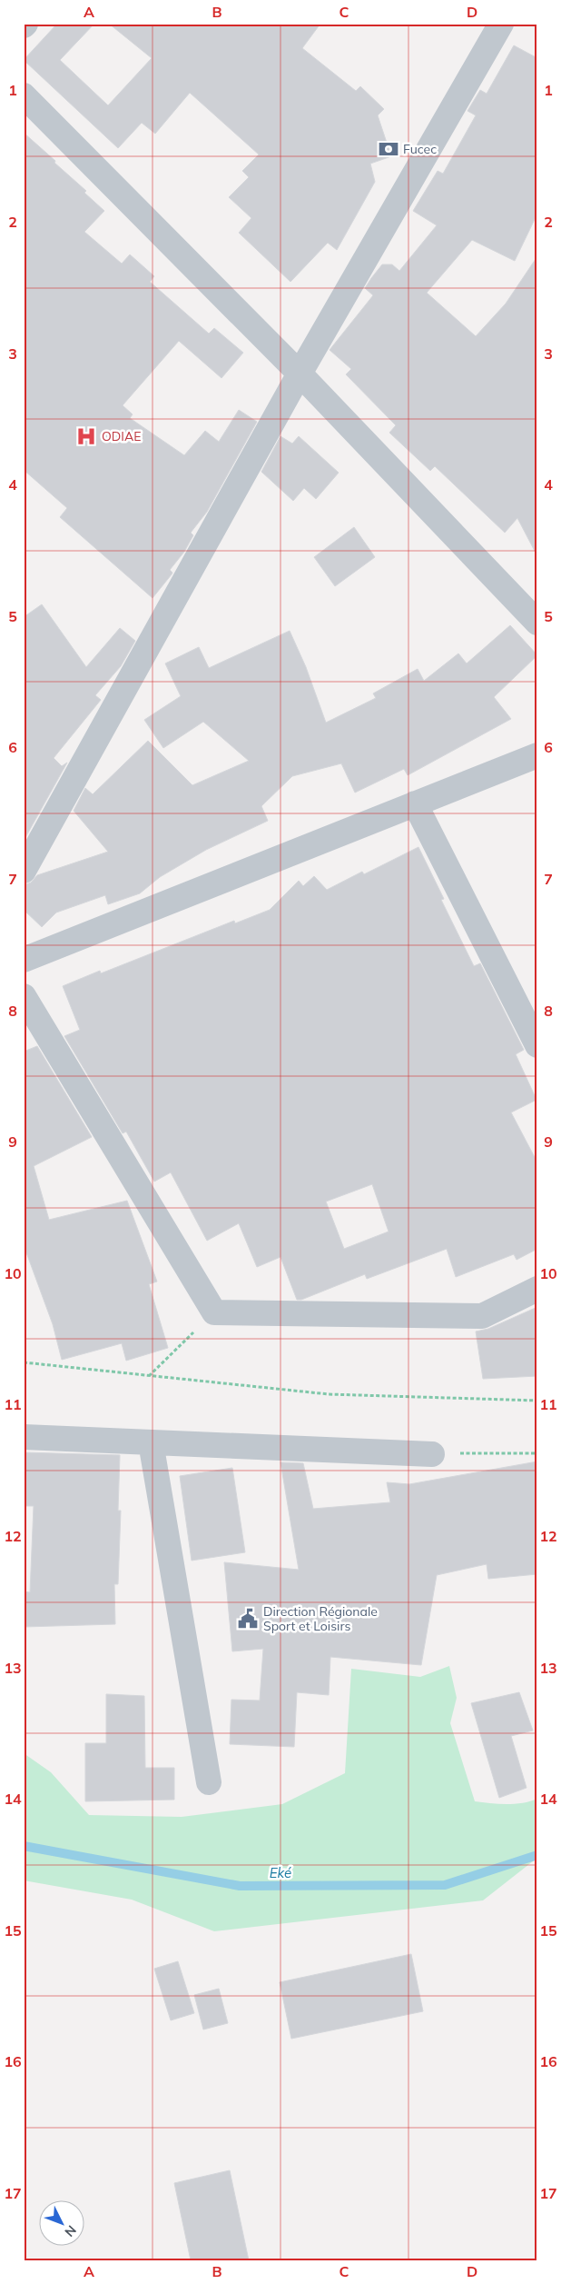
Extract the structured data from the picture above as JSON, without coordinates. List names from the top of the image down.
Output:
{
  "water": ["Eké"],
  "places": {
    "bank": ["Fucec"],
    "hospital": ["ODIAE"],
    "public building": ["Direction Régionale Sport et Loisirs"]
  },
  "north": "bottom right",
  "grid": {
    "columns": [
      "A",
      "B",
      "C",
      "D"
    ],
    "rows": [
      "1",
      "2",
      "3",
      "4",
      "5",
      "6",
      "7",
      "8",
      "9",
      "10",
      "11",
      "12",
      "13",
      "14",
      "15",
      "16",
      "17"
    ]
  }
}
